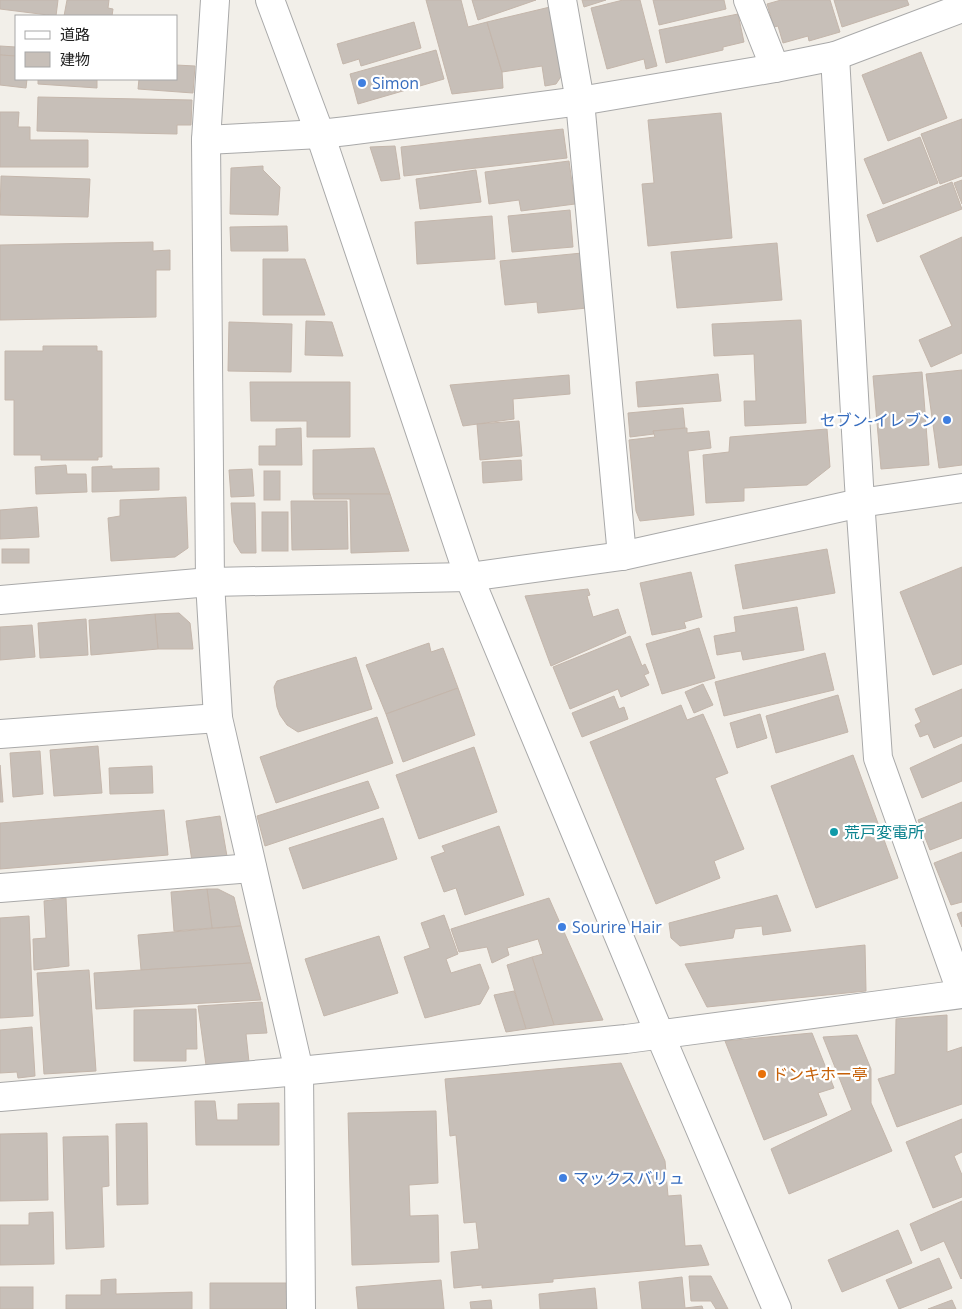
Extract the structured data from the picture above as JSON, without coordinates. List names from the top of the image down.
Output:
{
  "places": [
    "Simon",
    "セブン-イレブン",
    "荒戸変電所",
    "Sourire Hair",
    "ドンキホー亭",
    "マックスバリュ"
  ],
  "legend": ["道路", "建物"]
}
